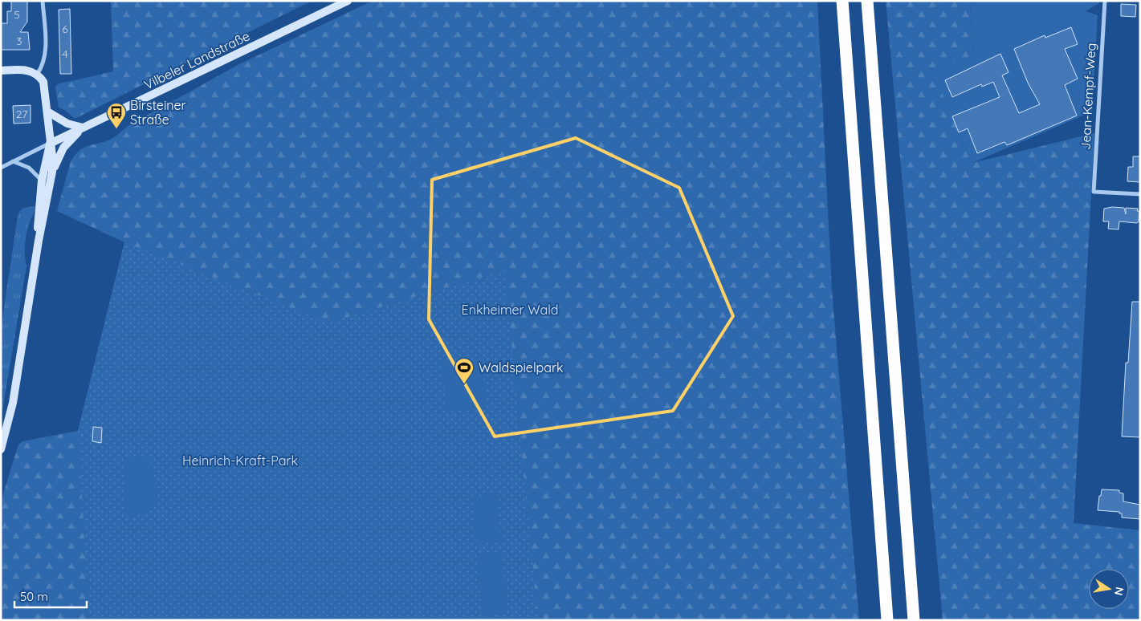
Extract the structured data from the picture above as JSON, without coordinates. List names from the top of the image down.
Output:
{
  "streets": {
    "main road": ["Vilbeler Landstraße"],
    "street": ["Jean-Kempf-Weg"]
  },
  "parks": ["Enkheimer Wald", "Heinrich-Kraft-Park"],
  "places": {
    "bus stop": ["Birsteiner Straße"],
    "sports": ["Waldspielpark"]
  },
  "house_numbers": [
    "5",
    "6",
    "3",
    "4",
    "27"
  ],
  "scale_bar": "50 m",
  "north": "right"
}
